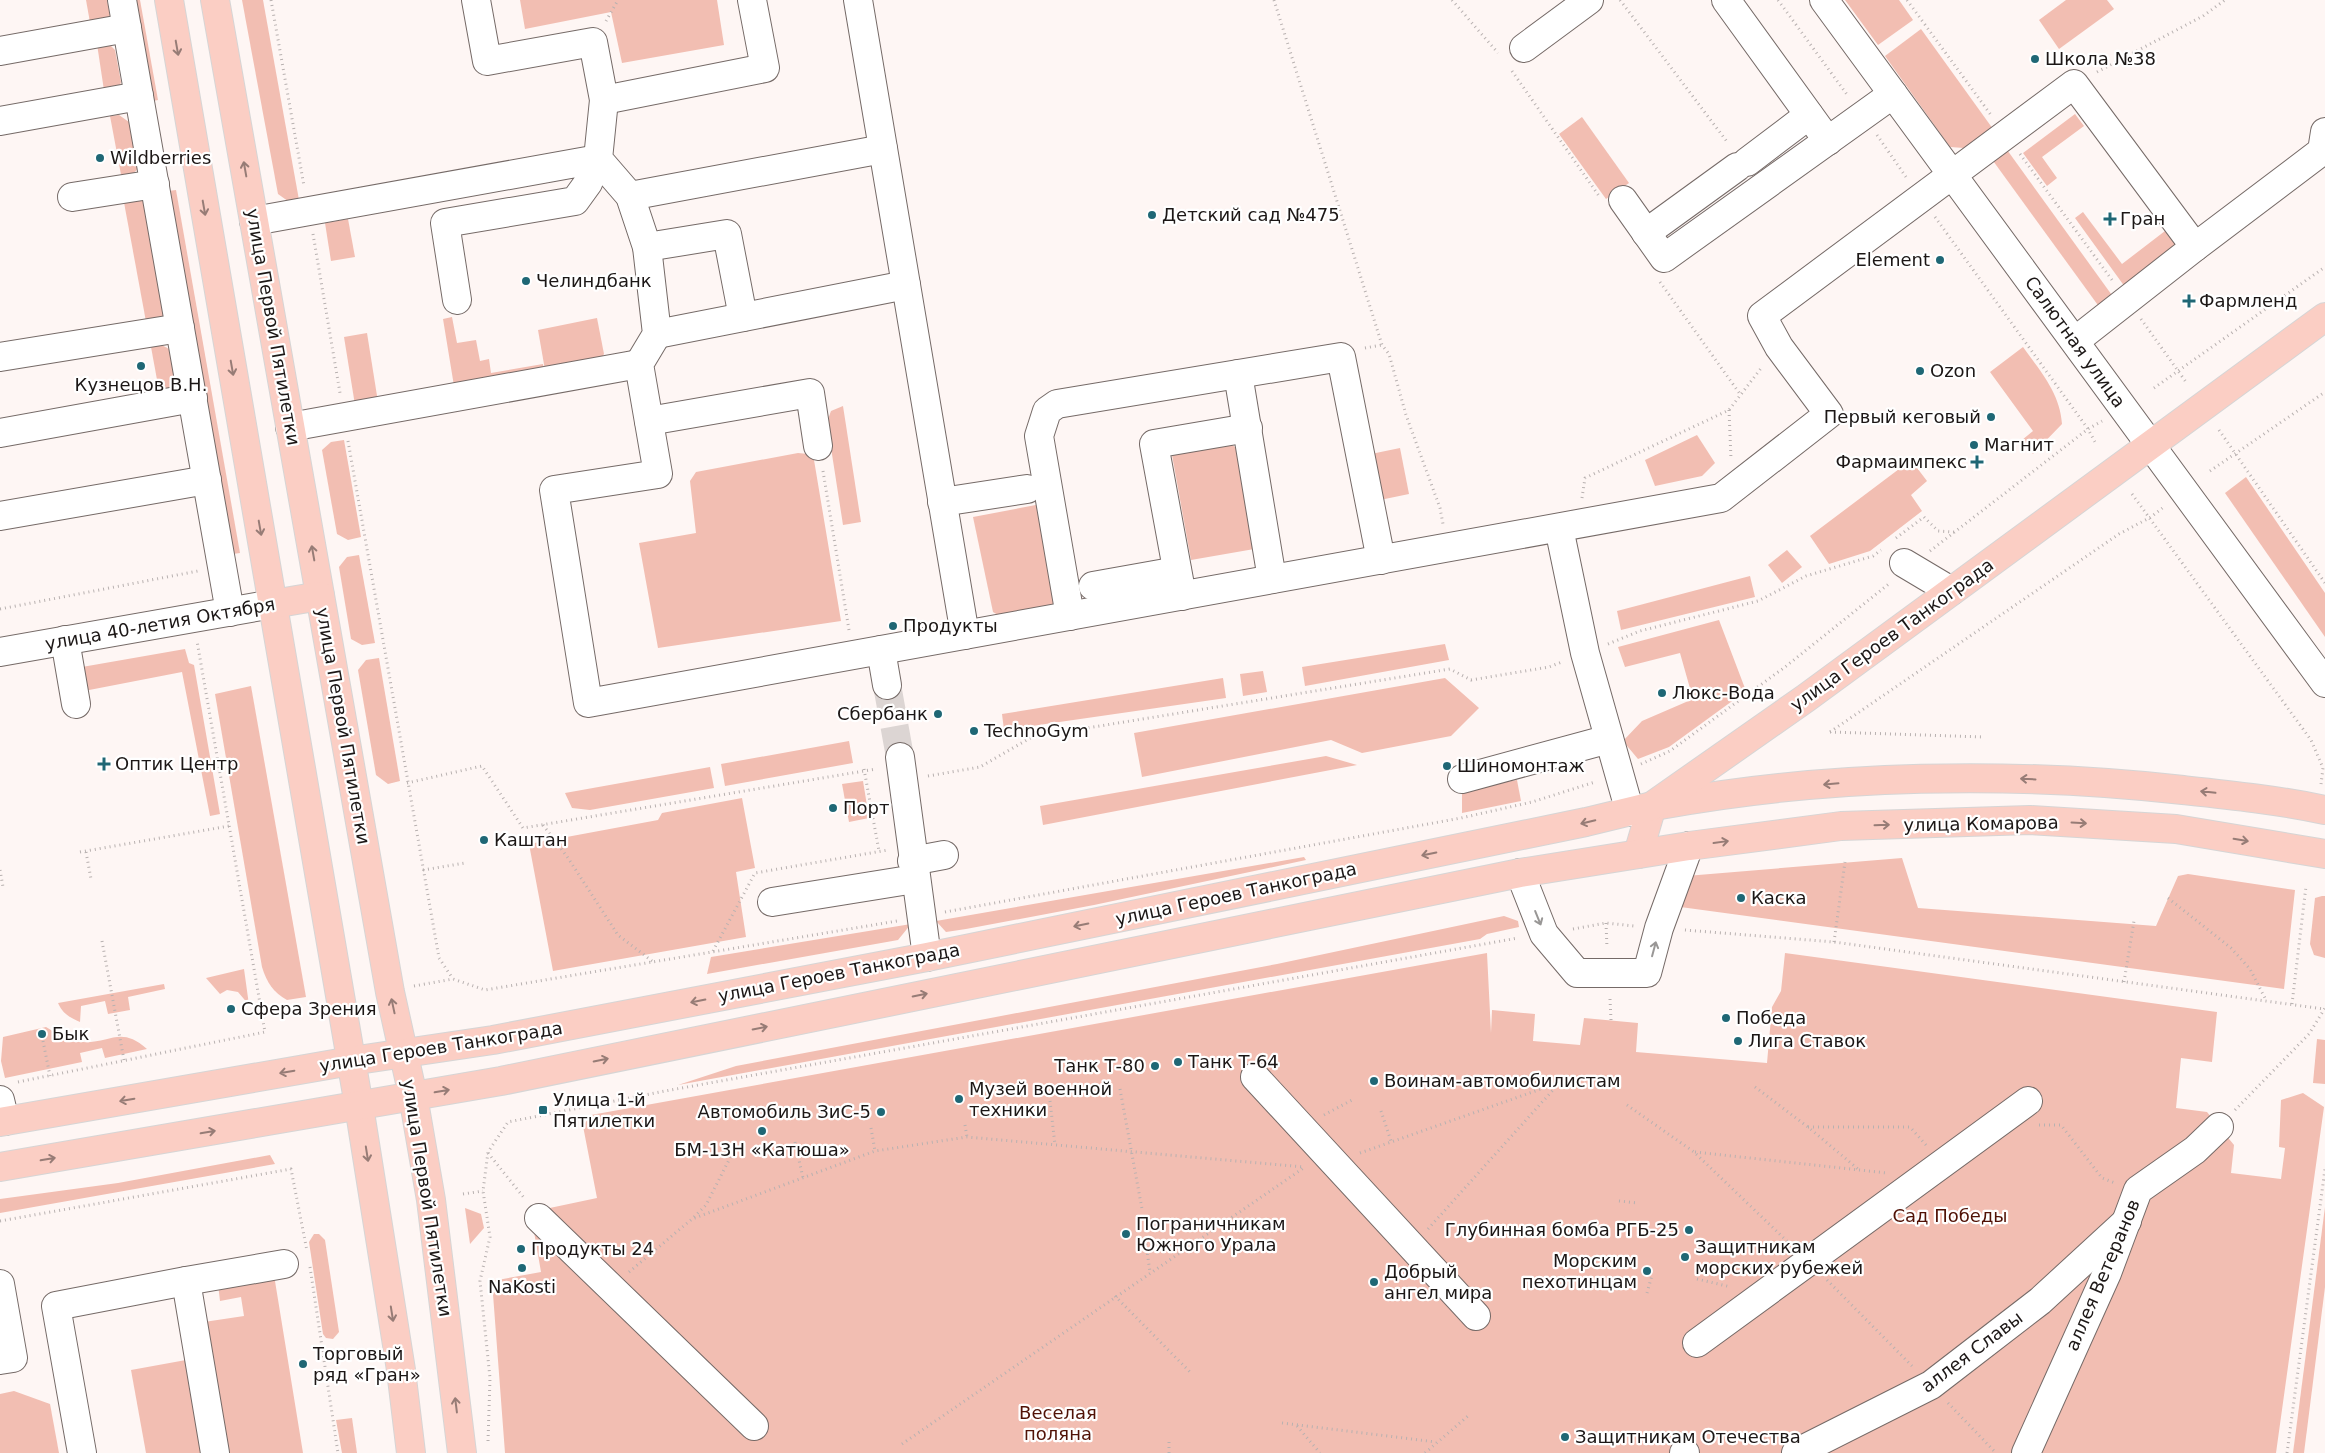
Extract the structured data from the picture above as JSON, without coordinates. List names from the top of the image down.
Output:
{
  "streets": {
    "main road": [
      "улица Первой Пятилетки",
      "улица 40-летия Октября",
      "улица Героев Танкограда",
      "улица Комарова"
    ],
    "street": ["Салютная улица", "аллея Ветеранов", "аллея Славы"]
  },
  "crossings": [
    ["улица Первой Пятилетки", "улица 40-летия Октября"],
    ["улица Первой Пятилетки", "улица Героев Танкограда"],
    ["Салютная улица", "улица Героев Танкограда"],
    ["улица Героев Танкограда", "улица Комарова"],
    ["аллея Ветеранов", "аллея Славы"]
  ],
  "parks": ["Сад Победы", "Веселая поляна"],
  "places": {
    "other": [
      "Школа №38",
      "Wildberries",
      "Детский сад №475",
      "Element",
      "Челиндбанк",
      "Кузнецов В.Н.",
      "Ozon",
      "Первый кеговый",
      "Магнит",
      "Продукты",
      "Люкс-Вода",
      "Сбербанк",
      "TechnoGym",
      "Шиномонтаж",
      "Порт",
      "Каштан",
      "Каска",
      "Сфера Зрения",
      "Победа",
      "Бык",
      "Лига Ставок",
      "Танк Т-64",
      "Танк Т-80",
      "Воинам-автомобилистам",
      "Музей военной техники",
      "Автомобиль ЗиС-5",
      "БМ-13Н «Катюша»",
      "Глубинная бомба РГБ-25",
      "Пограничникам Южного Урала",
      "Продукты 24",
      "Защитникам морских рубежей",
      "NaKosti",
      "Морским пехотинцам",
      "Добрый ангел мира",
      "Торговый ряд «Гран»",
      "Защитникам Отечества"
    ],
    "health": [
      "Гран",
      "Фармленд",
      "Фармаимпекс",
      "Оптик Центр"
    ],
    "transit": ["Улица 1-й Пятилетки"]
  }
}
